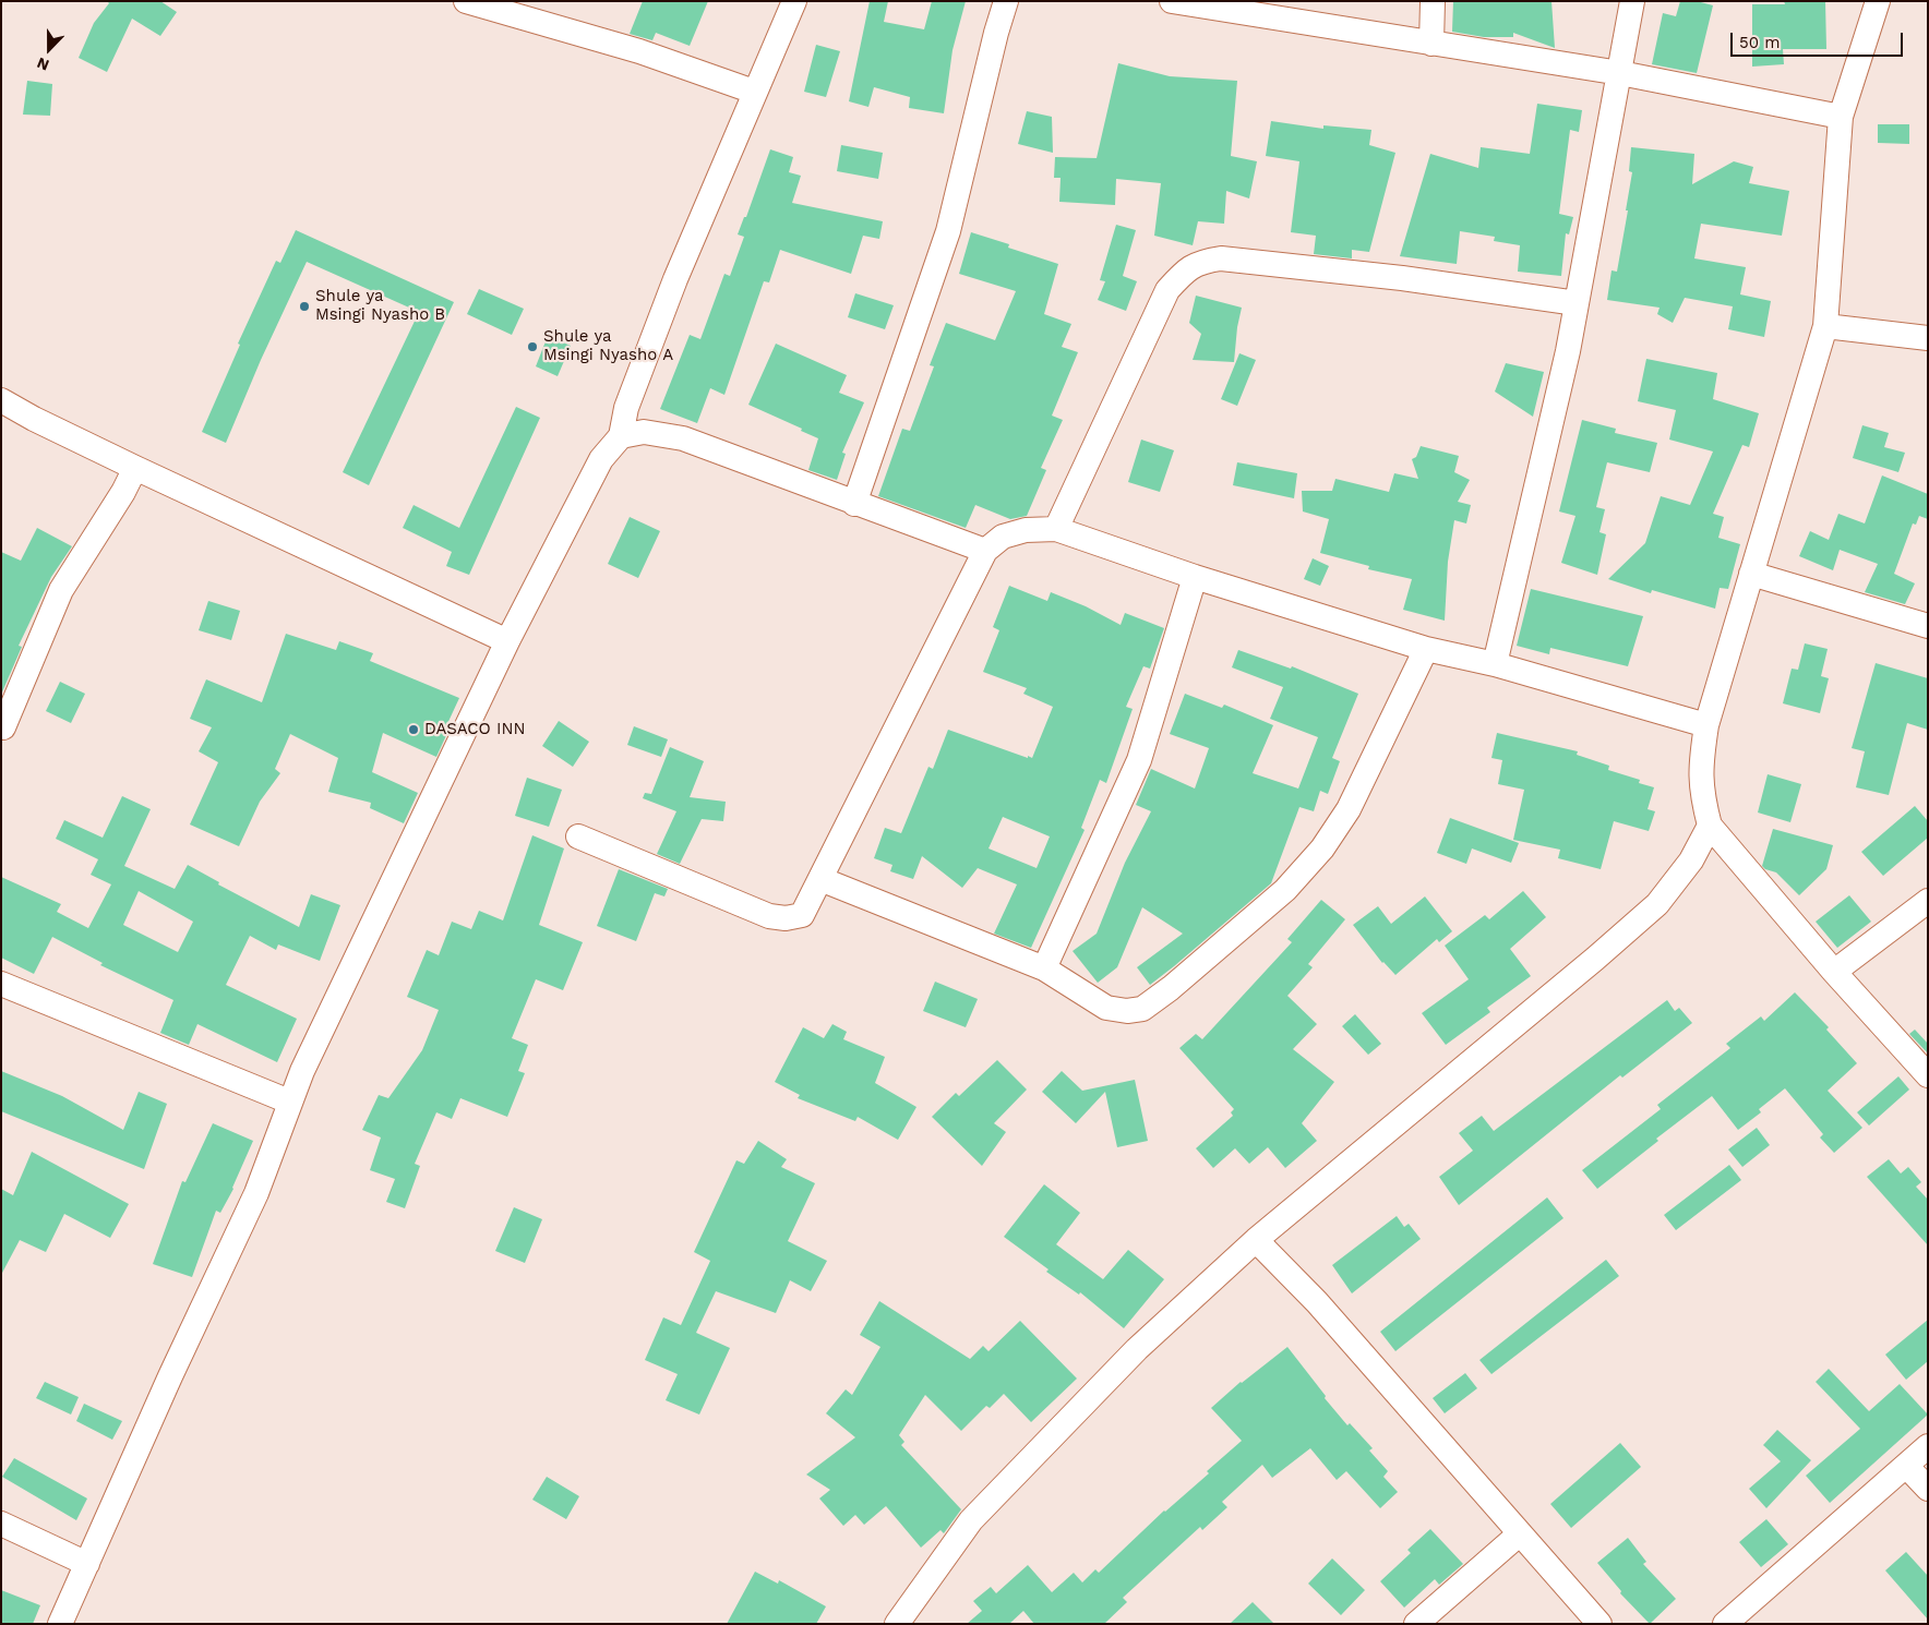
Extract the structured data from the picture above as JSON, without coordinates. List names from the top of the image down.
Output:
{
  "places": ["Shule ya Msingi Nyasho B", "Shule ya Msingi Nyasho A", "DASACO INN"],
  "scale_bar": "50 m",
  "north": "bottom"
}
